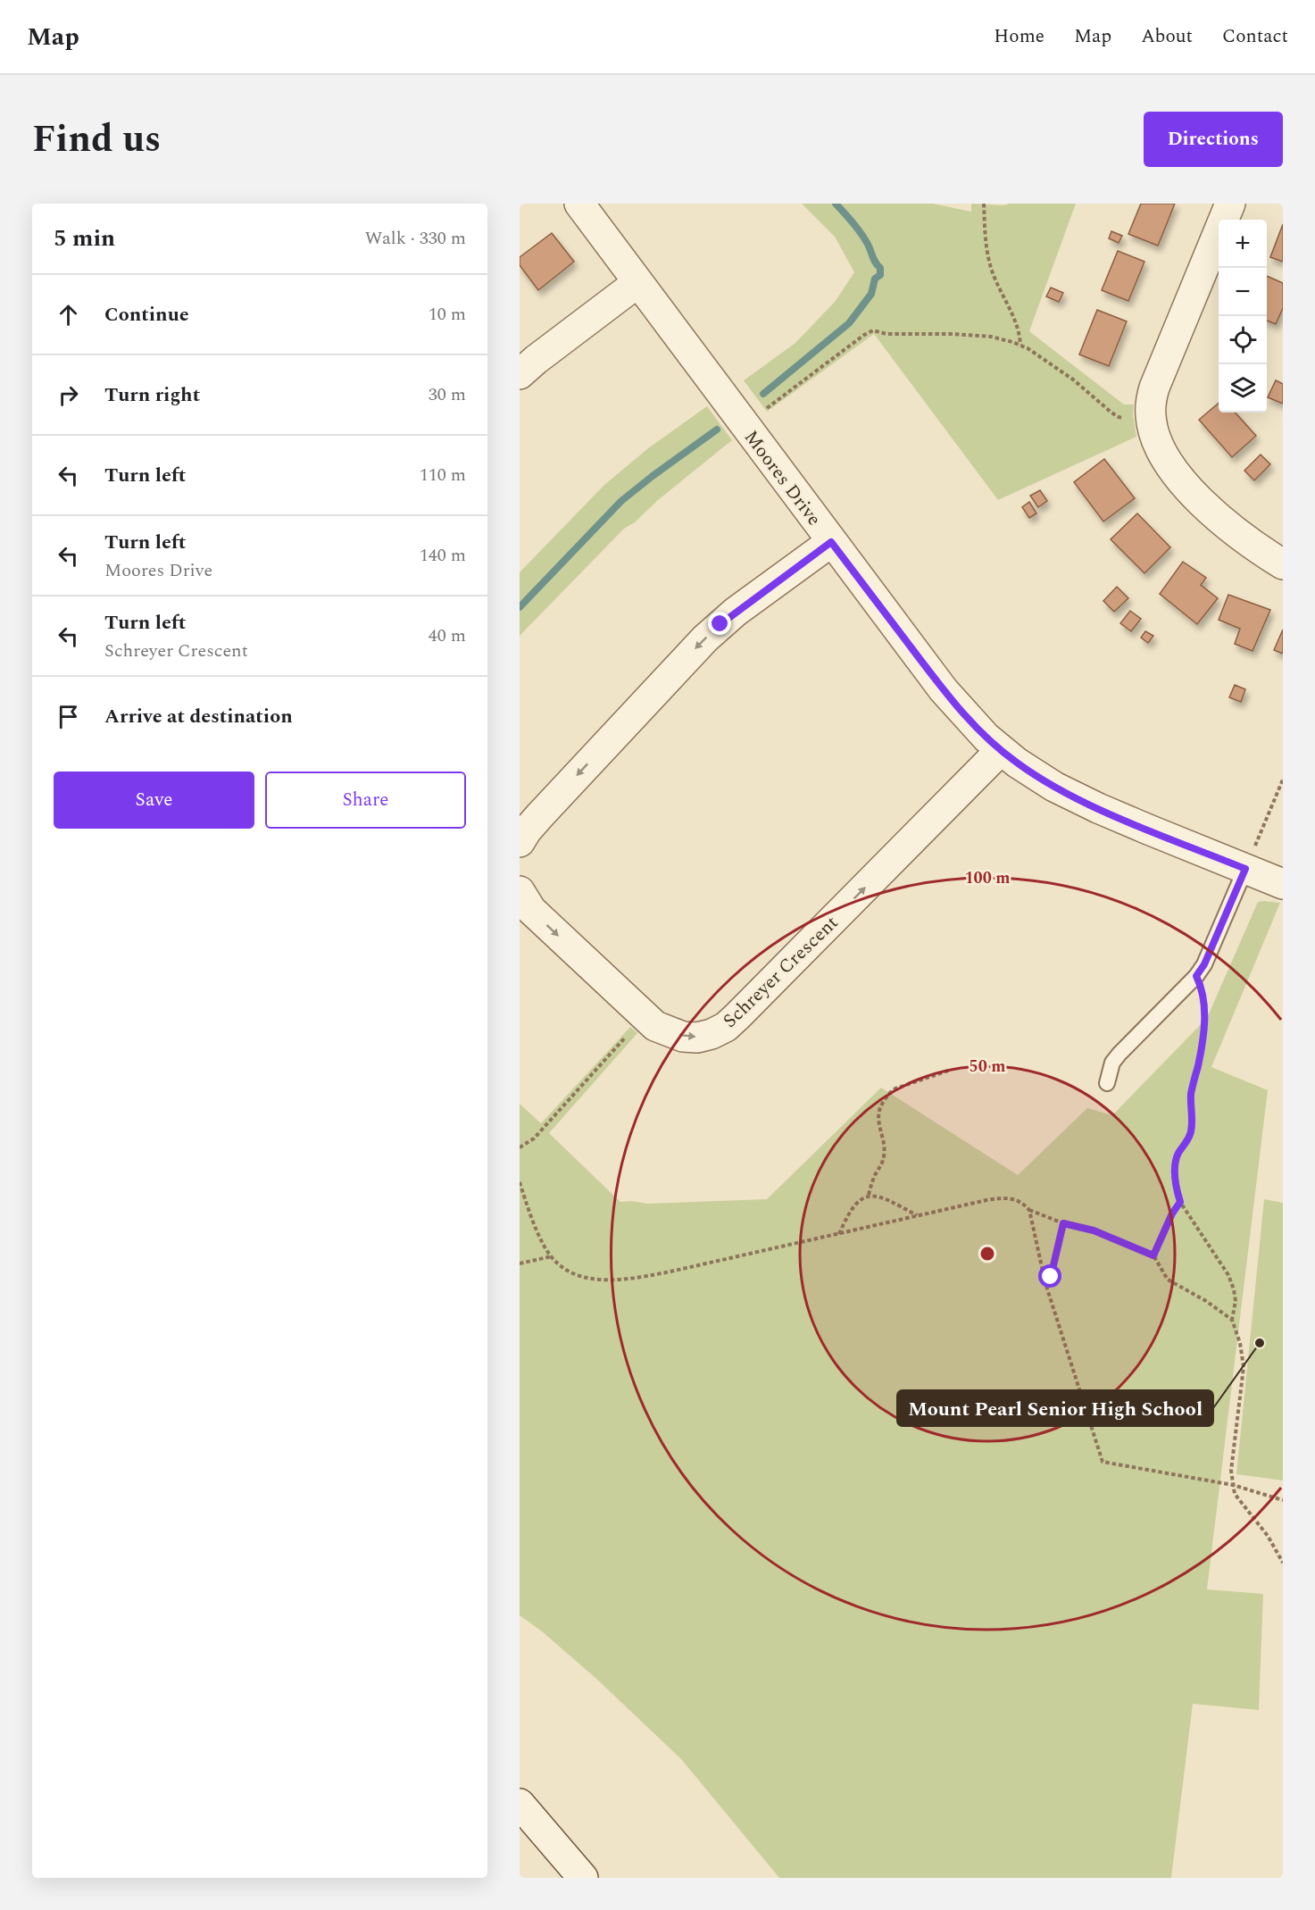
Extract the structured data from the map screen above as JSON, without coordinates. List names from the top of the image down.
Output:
{
  "streets": {
    "street": ["Moores Drive", "Schreyer Crescent"]
  },
  "crossings": [
    ["Moores Drive", "Schreyer Crescent"]
  ],
  "places": ["Mount Pearl Senior High School"],
  "page": {
    "header": "Map",
    "nav": [
      "Home",
      "Map",
      "About",
      "Contact"
    ],
    "title": "Find us",
    "buttons": [
      "Directions",
      ["Save", "Share"]
    ],
    "heading": ["5 min", "Walk · 330 m"],
    "map_buttons": ["+", "−"],
    "list": [
      ["Continue", "10 m"],
      ["Turn right", "30 m"],
      ["Turn left", "110 m"],
      ["Turn left", "Moores Drive", "140 m"],
      ["Turn left", "Schreyer Crescent", "40 m"],
      "Arrive at destination"
    ]
  },
  "rings": ["100 m", "50 m"]
}
